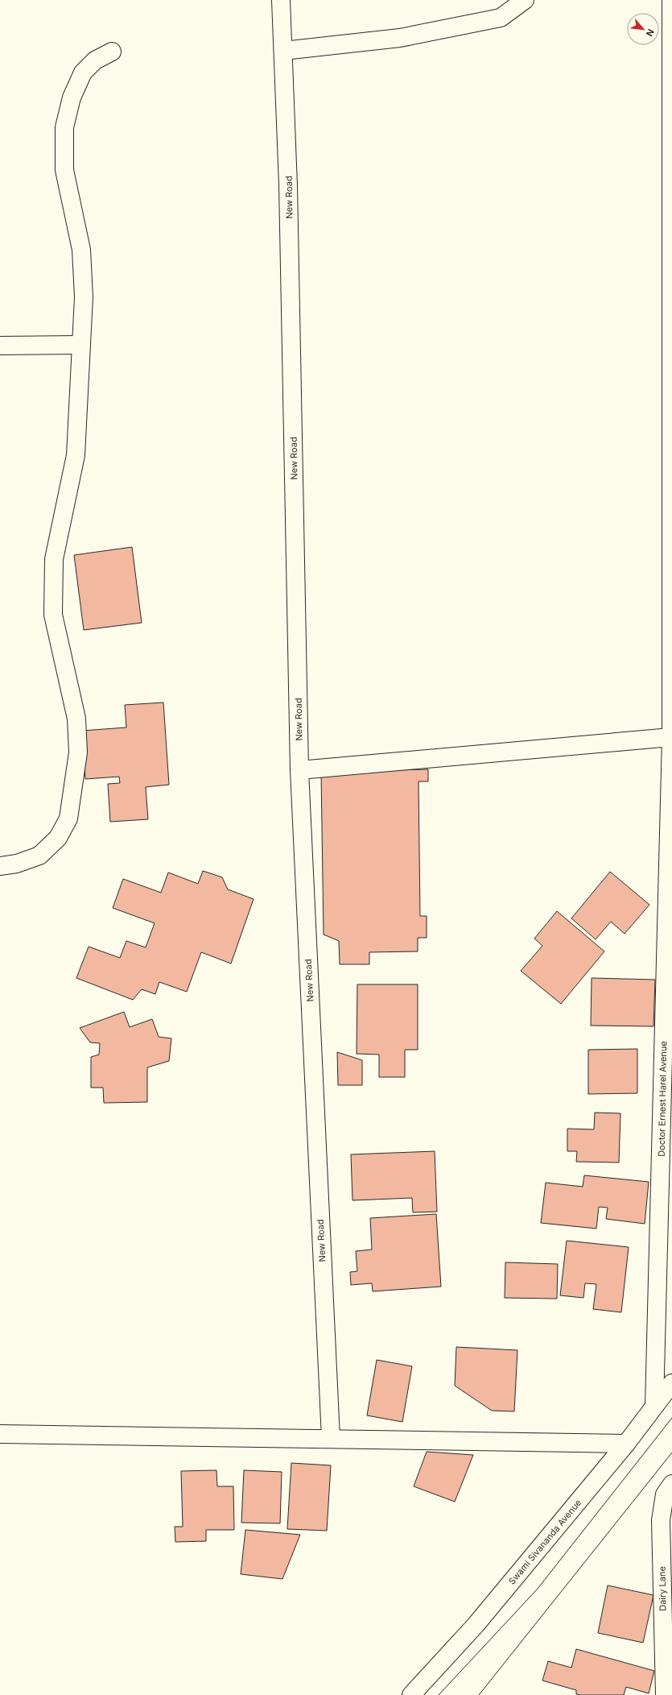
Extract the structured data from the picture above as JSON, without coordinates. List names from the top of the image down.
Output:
{
  "streets": {
    "street": [
      "New Road",
      "Doctor Ernest Harel Avenue",
      "Swami Sivananda Avenue",
      "Dairy Lane"
    ]
  },
  "crossings": [
    ["Doctor Ernest Harel Avenue", "Swami Sivananda Avenue"]
  ],
  "north": "bottom right"
}
